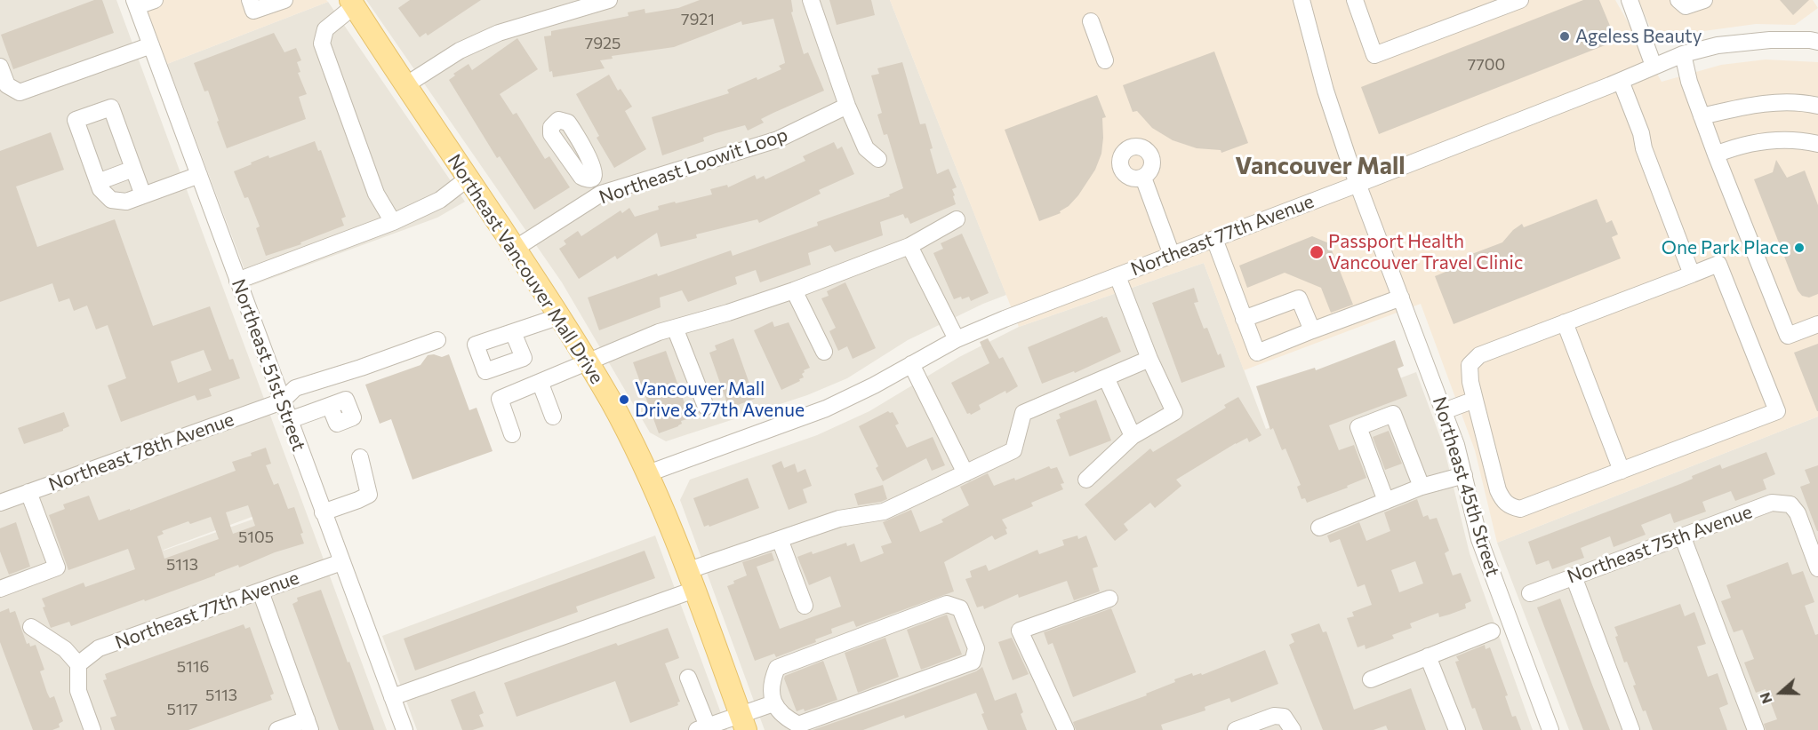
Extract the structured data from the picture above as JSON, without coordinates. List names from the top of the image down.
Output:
{
  "streets": {
    "main road": ["Northeast Vancouver Mall Drive"],
    "street": [
      "Northeast Loowit Loop",
      "Northeast 77th Avenue",
      "Northeast 51st Street",
      "Northeast 78th Avenue",
      "Northeast 45th Street",
      "Northeast 75th Avenue"
    ]
  },
  "crossings": [
    ["Northeast Loowit Loop", "Northeast Vancouver Mall Drive"],
    ["Northeast 77th Avenue", "Northeast Vancouver Mall Drive"],
    ["Northeast 77th Avenue", "Northeast 51st Street"],
    ["Northeast 77th Avenue", "Northeast 45th Street"],
    ["Northeast 51st Street", "Northeast 78th Avenue"]
  ],
  "districts": ["Vancouver Mall"],
  "places": [
    "Ageless Beauty",
    "One Park Place",
    "Passport Health Vancouver Travel Clinic",
    "Vancouver Mall Drive & 77th Avenue"
  ],
  "house_numbers": [
    "7921",
    "7925",
    "7700",
    "5105",
    "5113",
    "5116",
    "5113",
    "5117"
  ],
  "north": "left"
}
